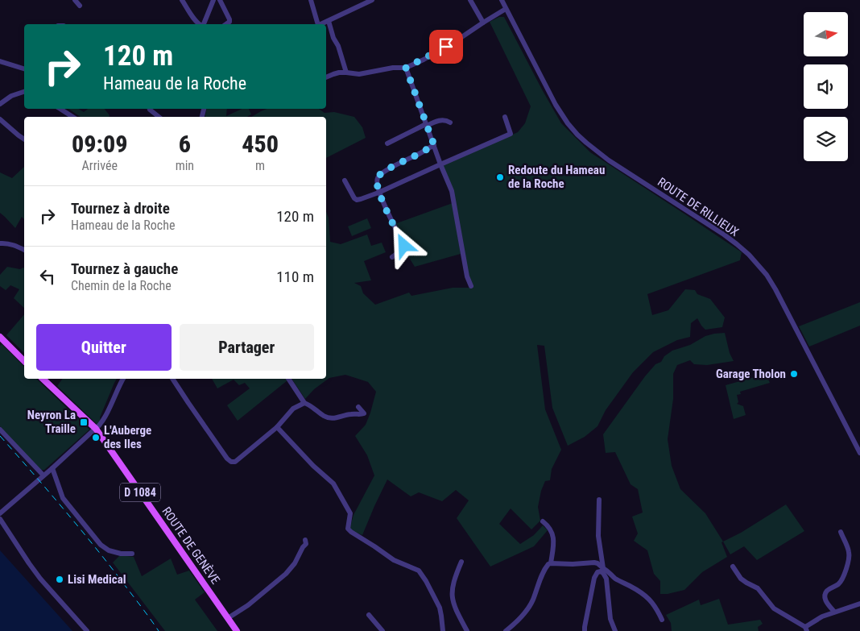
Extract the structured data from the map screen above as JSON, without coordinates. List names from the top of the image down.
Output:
{
  "streets": {
    "main road": ["D 1084", "ROUTE DE GENÈVE"],
    "street": ["ROUTE DE RILLIEUX"]
  },
  "crossings": [
    ["D 1084", "ROUTE DE GENÈVE"]
  ],
  "places": {
    "other": [
      "Redoute du Hameau de la Roche",
      "Garage Tholon",
      "L'Auberge des Iles",
      "Lisi Medical"
    ],
    "transit": ["Neyron La Traille"]
  },
  "north": "right",
  "page": {
    "turn": ["120 m", "Hameau de la Roche"],
    "eta": [
      "09:09",
      "Arrivée",
      "6",
      "min",
      "450",
      "m"
    ],
    "list": [
      {
        "name": "Tournez à droite",
        "note": "Hameau de la Roche",
        "value": "120 m"
      },
      {
        "name": "Tournez à gauche",
        "note": "Chemin de la Roche",
        "value": "110 m"
      }
    ],
    "buttons": ["Quitter", "Partager"]
  }
}
